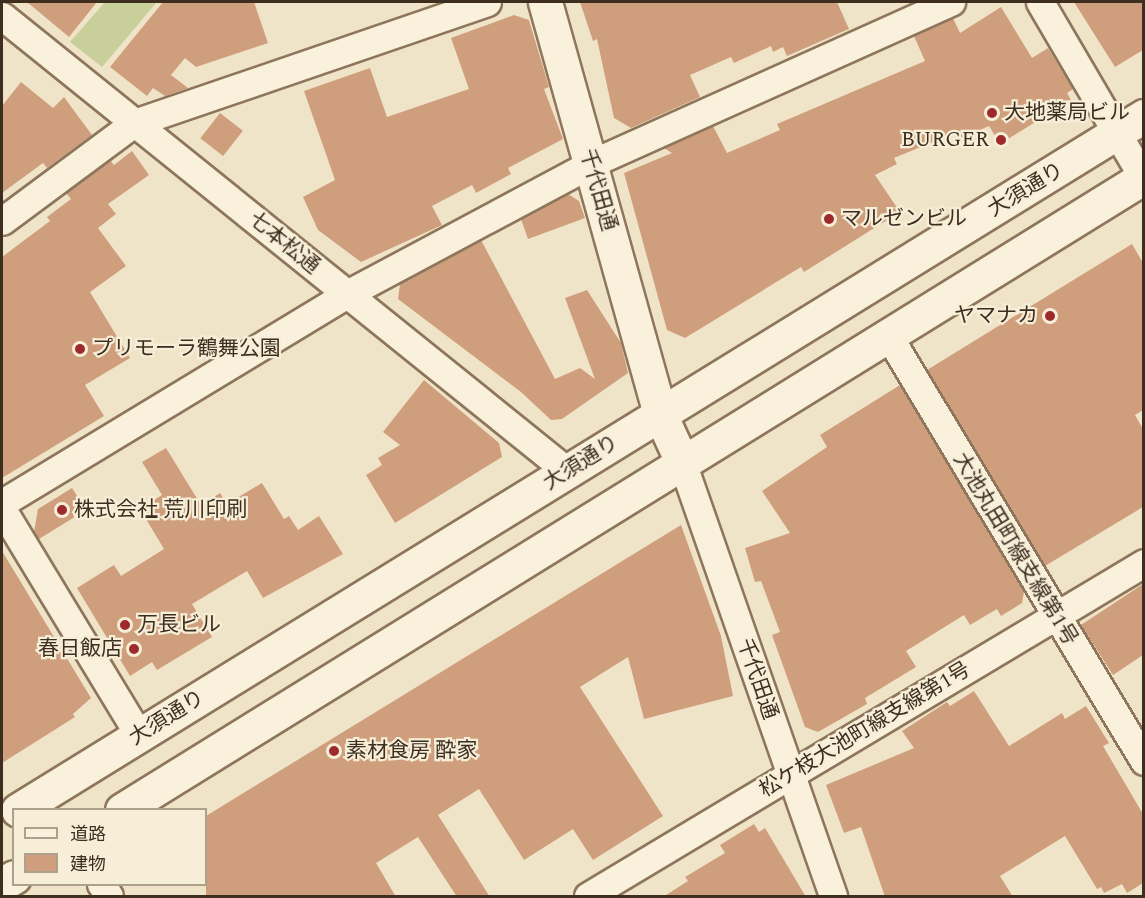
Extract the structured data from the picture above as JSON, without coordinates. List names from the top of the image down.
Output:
{
  "streets": {
    "street": [
      "千代田通",
      "大須通り",
      "七本松通",
      "大池丸田町線支線第1号",
      "松ケ枝大池町線支線第1号"
    ]
  },
  "crossings": [
    ["千代田通", "大須通り"],
    ["千代田通", "松ケ枝大池町線支線第1号"],
    ["大須通り", "七本松通"],
    ["大池丸田町線支線第1号", "松ケ枝大池町線支線第1号"]
  ],
  "places": [
    "大地薬局ビル",
    "BURGER",
    "マルゼンビル",
    "ヤマナカ",
    "プリモーラ鶴舞公園",
    "株式会社 荒川印刷",
    "万長ビル",
    "春日飯店",
    "素材食房 酔家"
  ],
  "legend": ["道路", "建物"]
}
